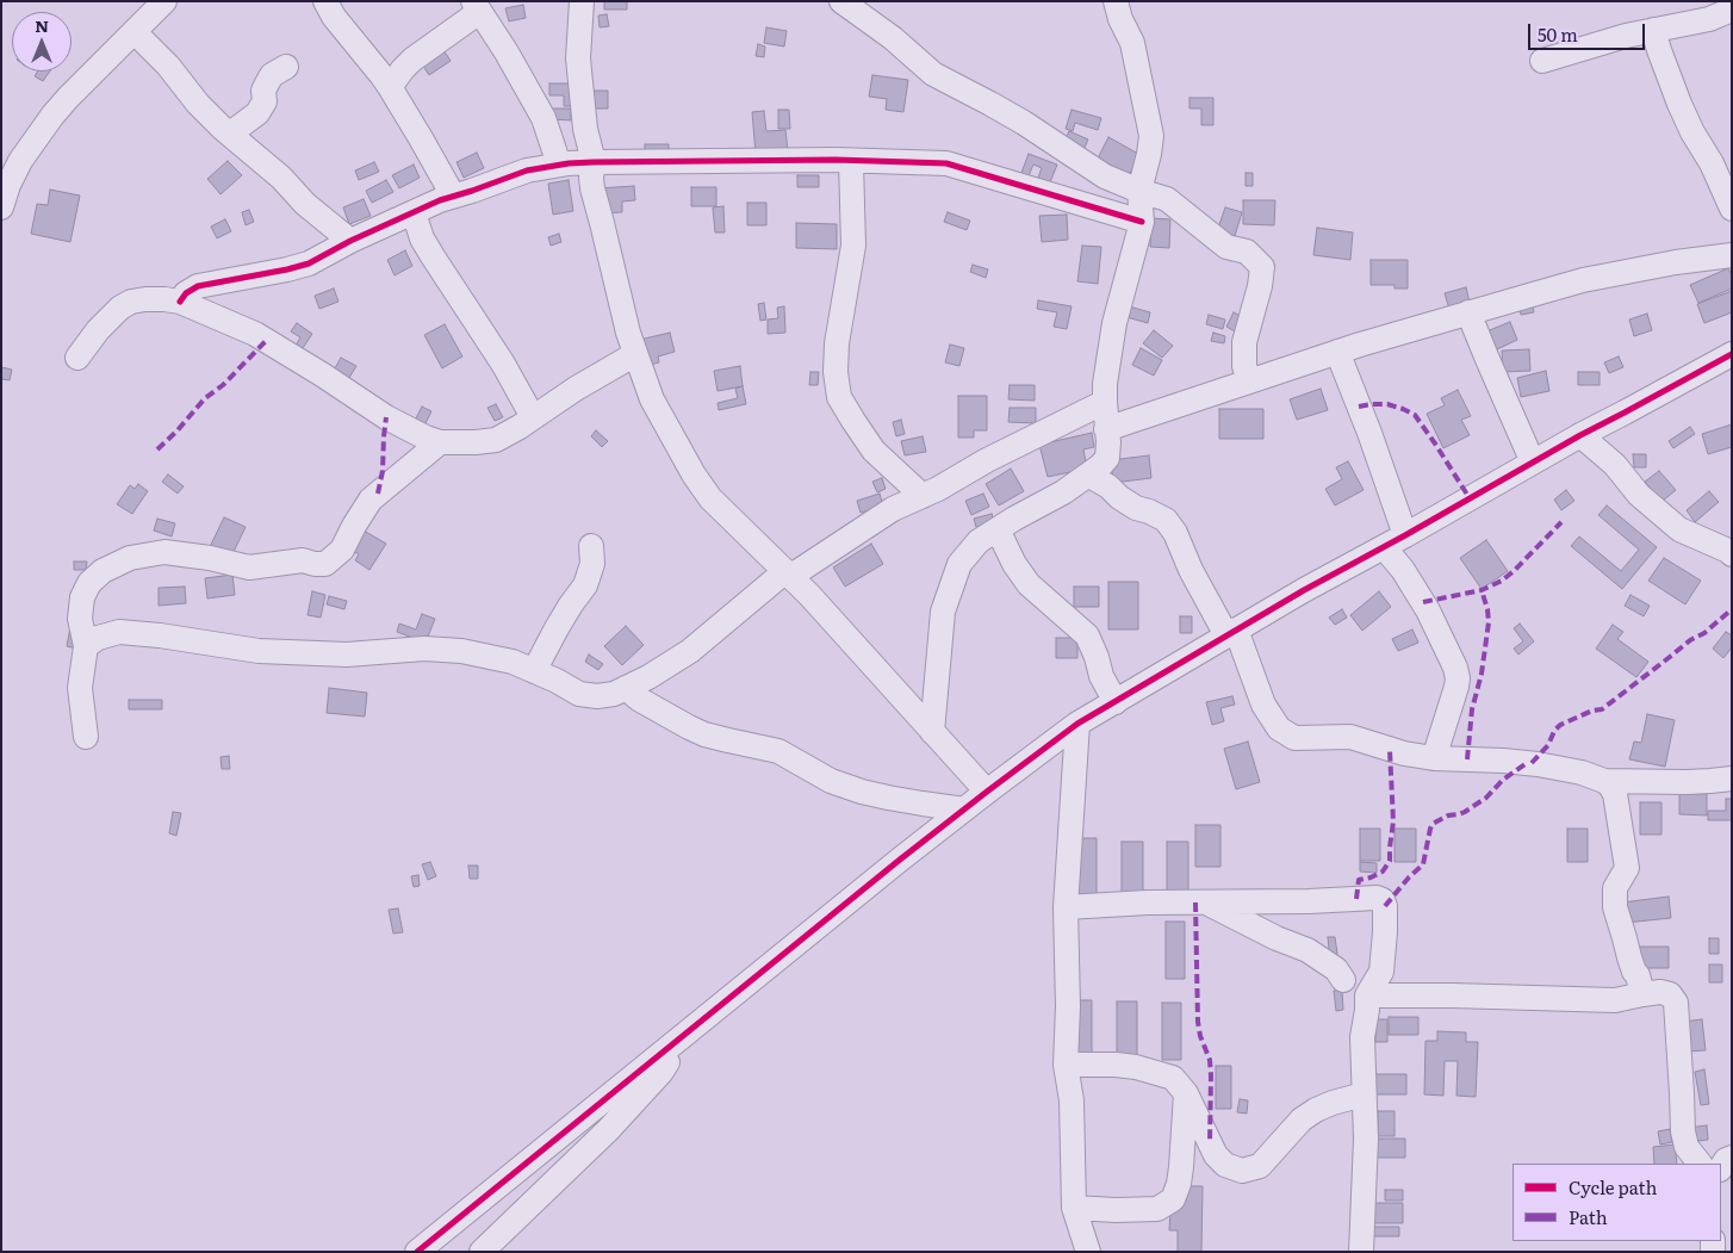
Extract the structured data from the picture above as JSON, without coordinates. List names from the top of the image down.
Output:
{
  "legend": ["Cycle path", "Path"],
  "scale_bar": "50 m",
  "north": "top"
}
